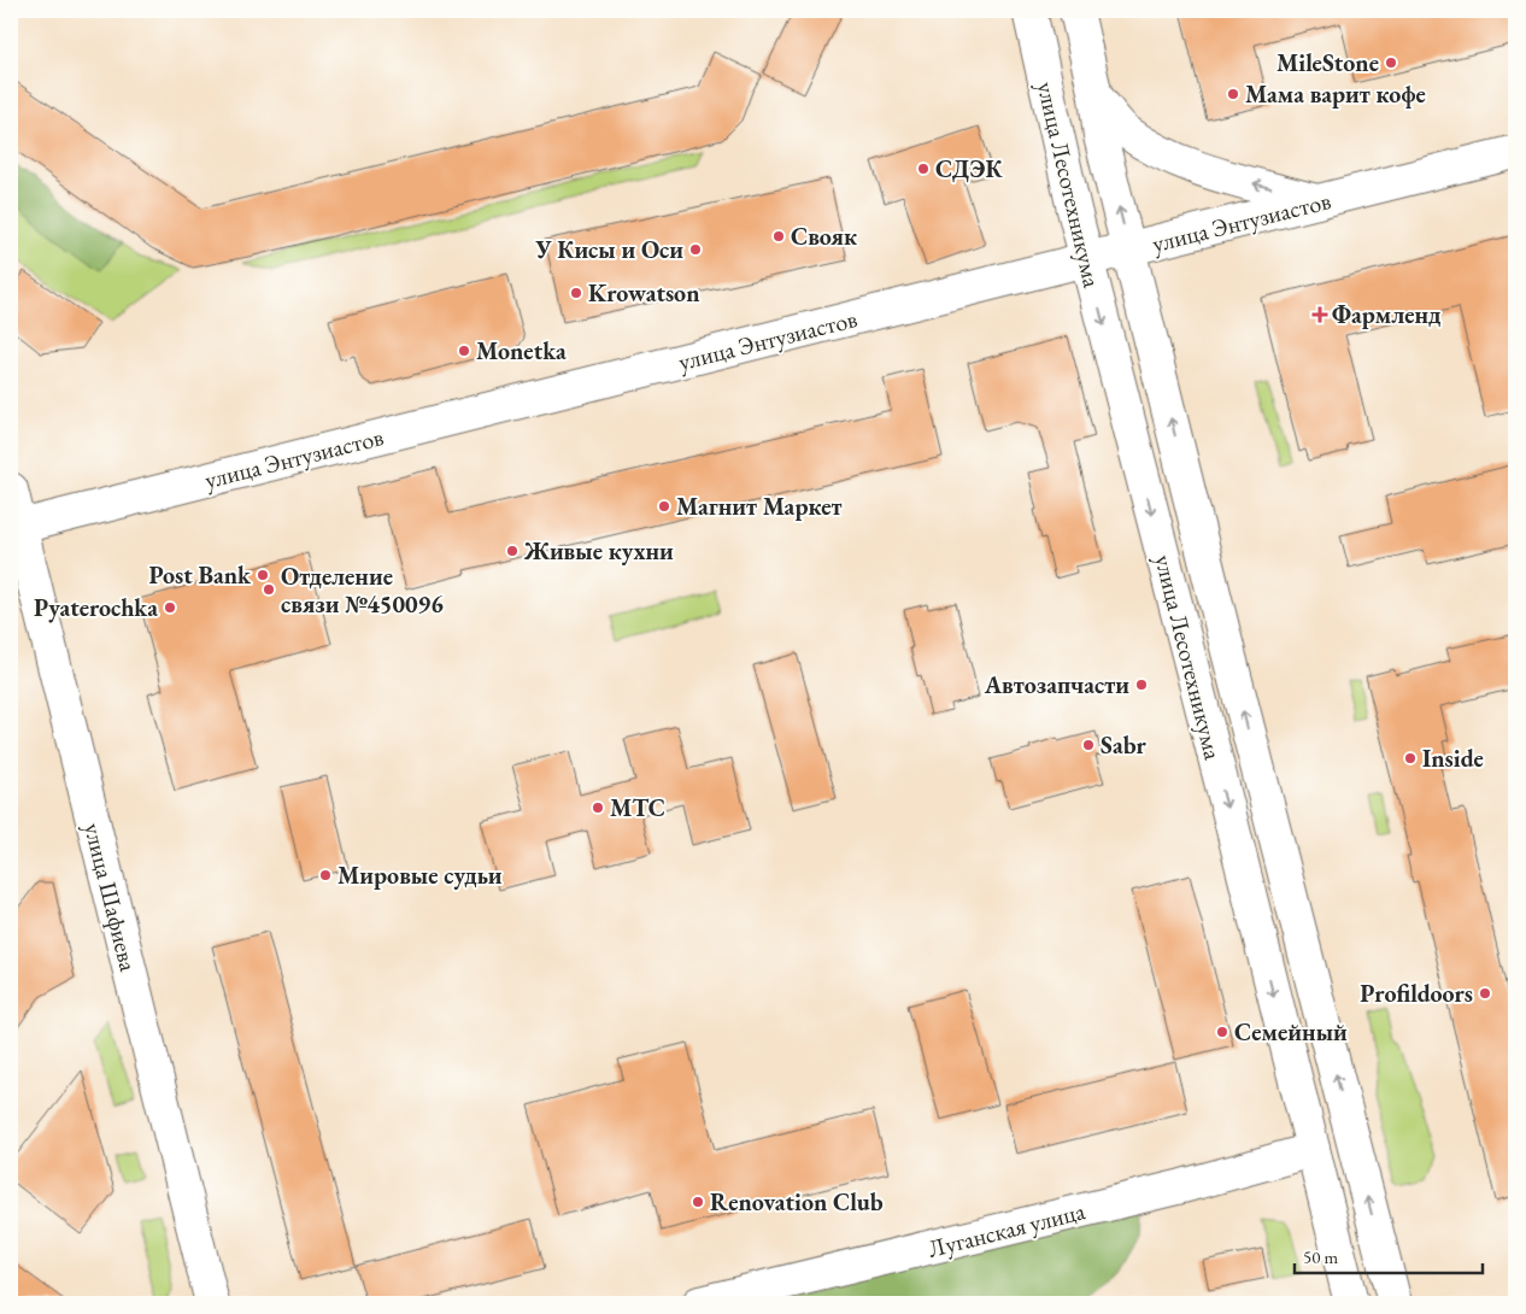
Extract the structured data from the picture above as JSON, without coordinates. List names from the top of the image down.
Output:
{
  "streets": {
    "main road": [
      "улица Лесотехникума",
      "улица Энтузиастов",
      "улица Шафиева",
      "Луганская улица"
    ]
  },
  "crossings": [
    ["улица Лесотехникума", "улица Энтузиастов"],
    ["улица Лесотехникума", "Луганская улица"],
    ["улица Энтузиастов", "улица Шафиева"]
  ],
  "places": {
    "other": [
      "MileStone",
      "Мама варит кофе",
      "СДЭК",
      "Свояк",
      "У Кисы и Оси",
      "Krowatson",
      "Monetka",
      "Магнит Маркет",
      "Живые кухни",
      "Post Bank",
      "Отделение связи №450096",
      "Pyaterochka",
      "Автозапчасти",
      "Sabr",
      "Inside",
      "МТС",
      "Мировые судьи",
      "Profildoors",
      "Семейный",
      "Renovation Club"
    ],
    "health": ["Фармленд"]
  },
  "scale_bar": "50 m"
}
